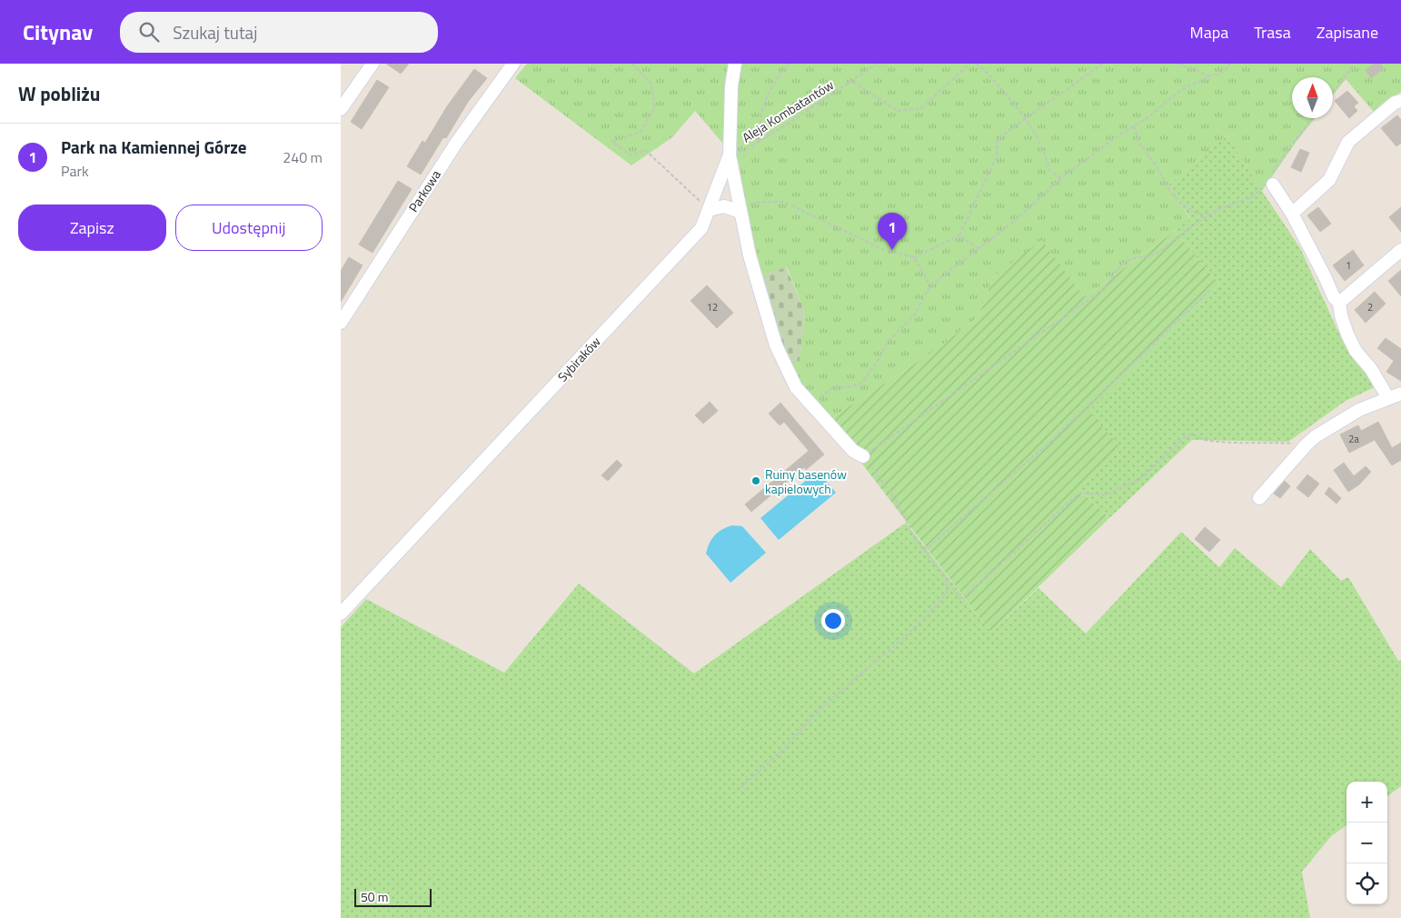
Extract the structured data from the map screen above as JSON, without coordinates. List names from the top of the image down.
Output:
{
  "streets": {
    "street": ["Parkowa", "Sybiraków"],
    "path": ["Aleja Kombatantów"]
  },
  "crossings": [
    ["Aleja Kombatantów", "Sybiraków"]
  ],
  "places": ["Ruiny basenów kapielowych"],
  "house_numbers": [
    "1",
    "12",
    "2",
    "2a"
  ],
  "scale_bar": "50 m",
  "north": "top",
  "page": {
    "header": "Citynav",
    "search": "Szukaj tutaj",
    "nav": ["Mapa", "Trasa", "Zapisane"],
    "heading": "W pobliżu",
    "list": [
      {
        "mark": "1",
        "name": "Park na Kamiennej Górze",
        "note": "Park",
        "value": "240 m"
      }
    ],
    "buttons": ["Zapisz", "Udostępnij"],
    "pins": "1",
    "map_buttons": ["+", "−"],
    "scale": "50 m"
  }
}
